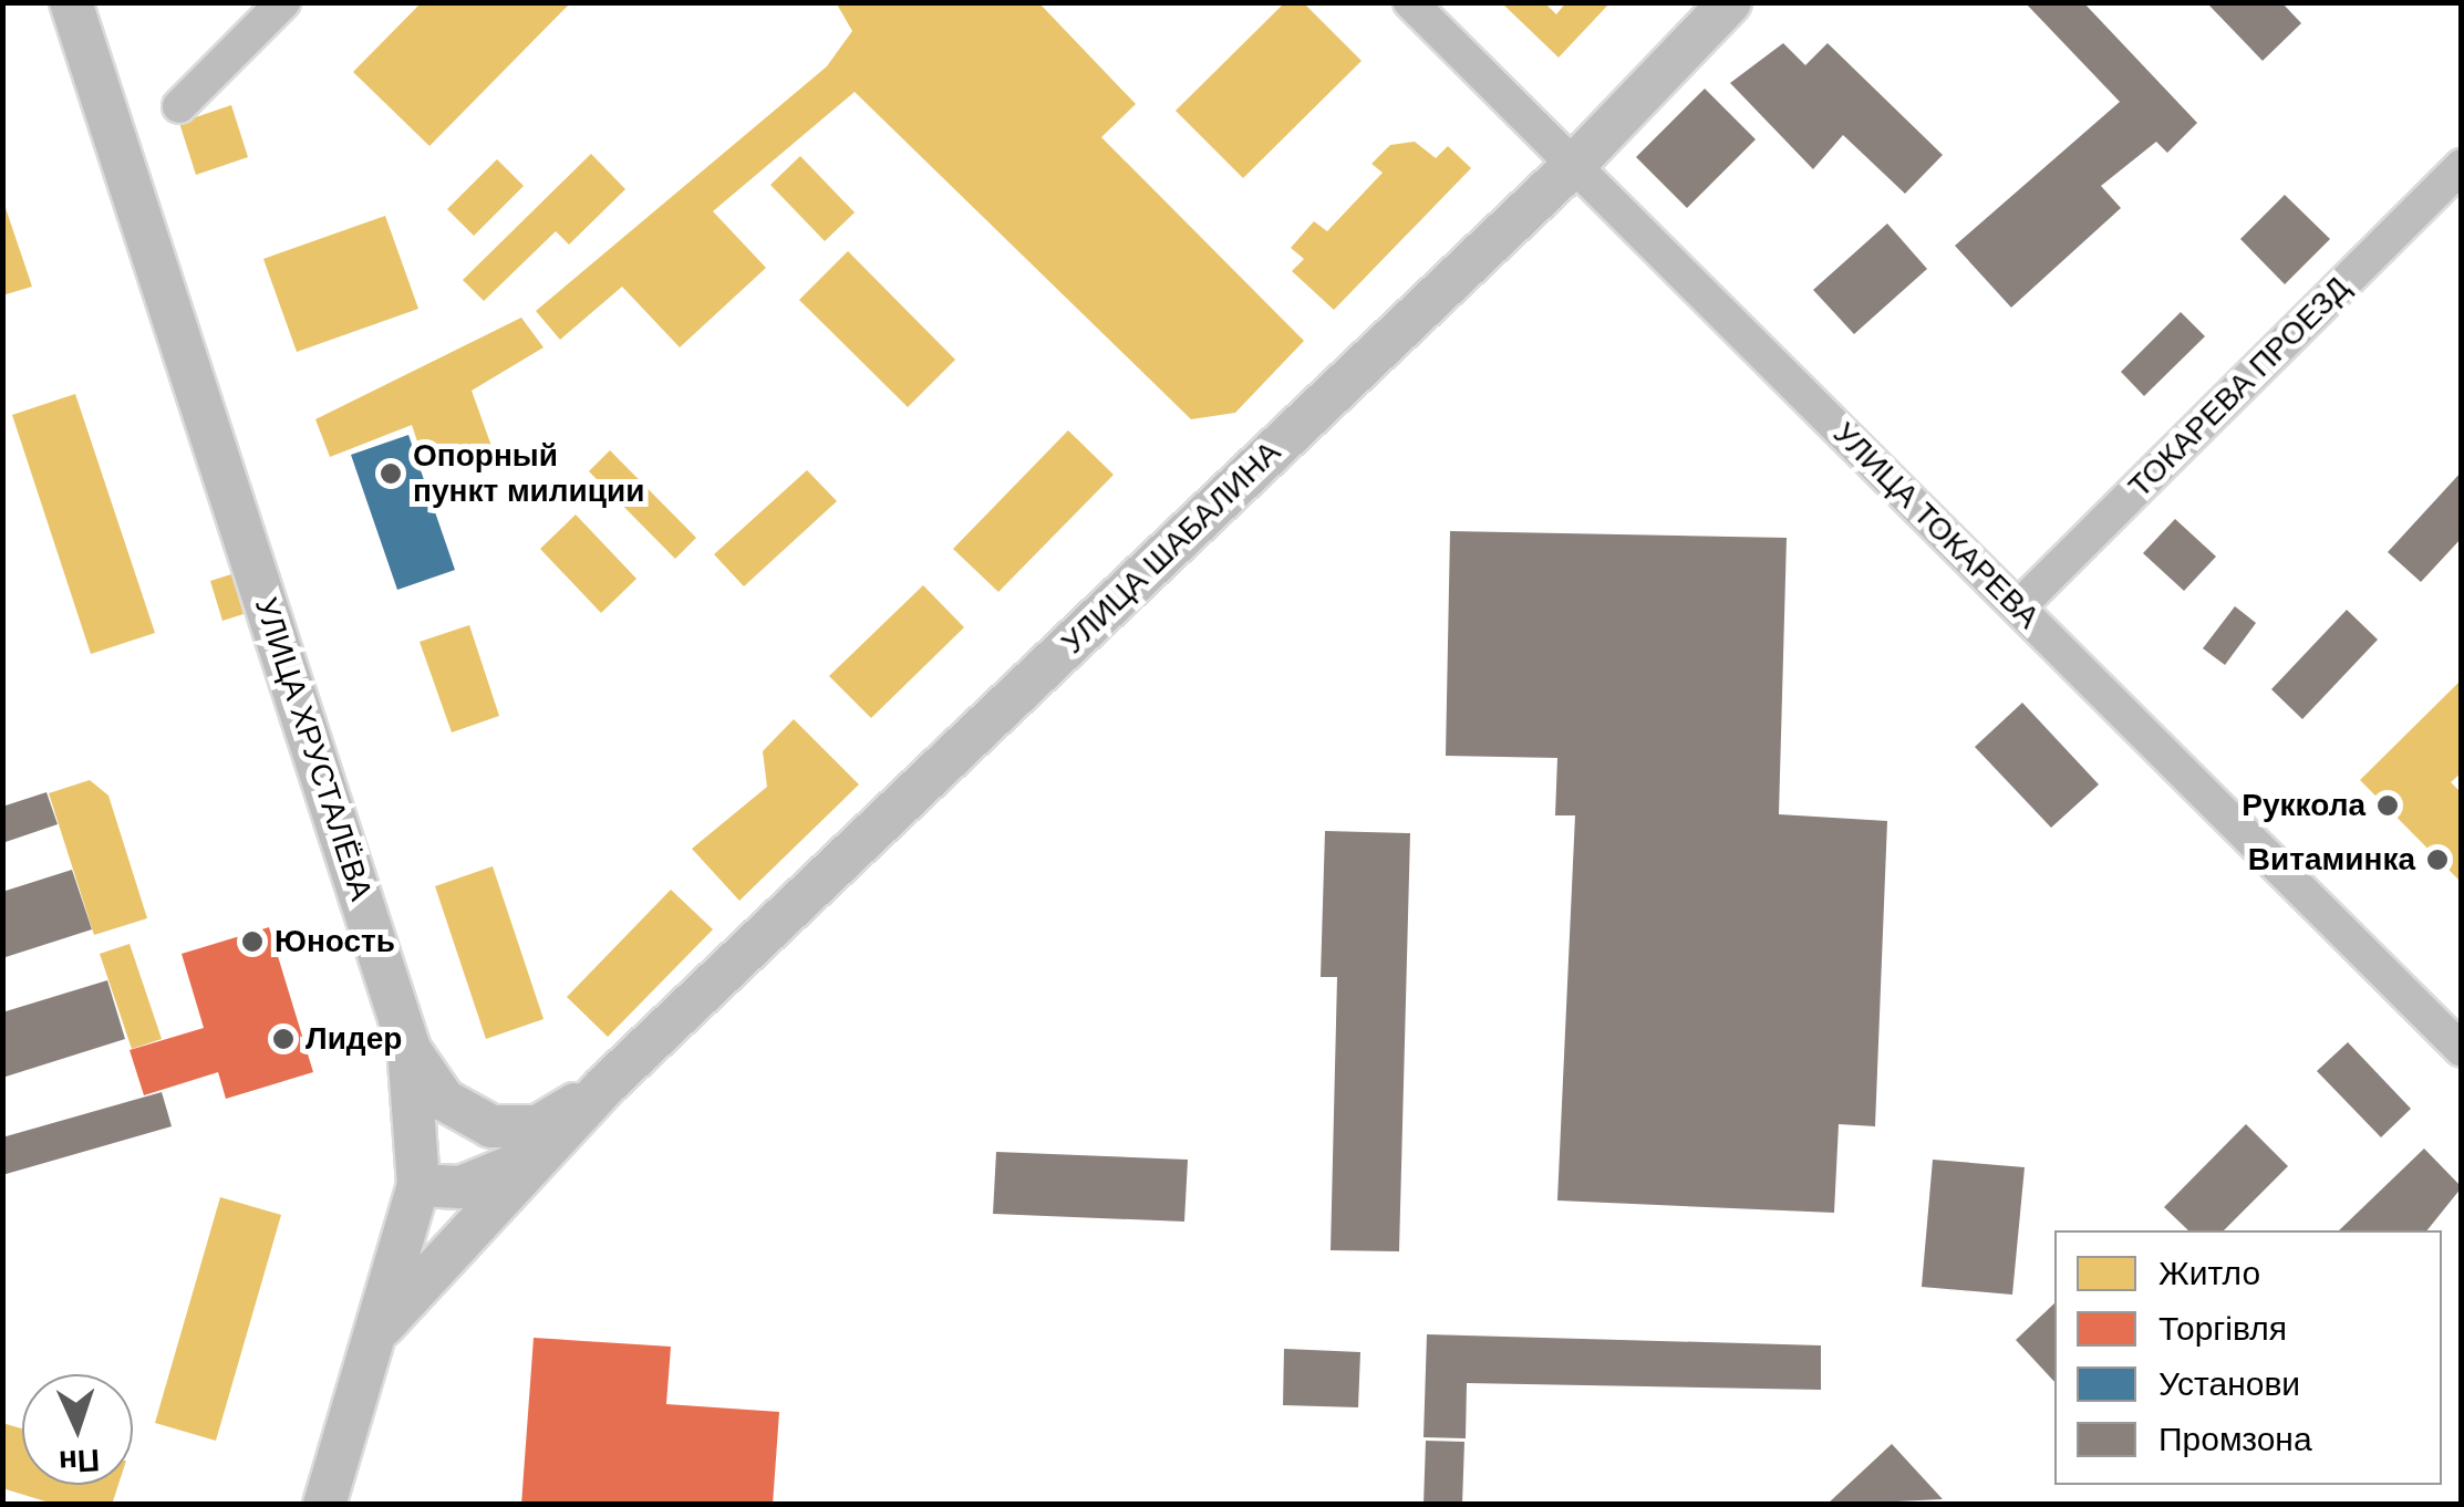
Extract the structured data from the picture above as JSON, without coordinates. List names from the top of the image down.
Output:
{
  "streets": {
    "main road": ["УЛИЦА ШАБАЛИНА", "УЛИЦА ХРУСТАЛЁВА"],
    "street": ["ТОКАРЕВА ПРОЕЗД", "УЛИЦА ТОКАРЕВА"]
  },
  "crossings": [
    ["ТОКАРЕВА ПРОЕЗД", "УЛИЦА ТОКАРЕВА"],
    ["УЛИЦА ТОКАРЕВА", "УЛИЦА ШАБАЛИНА"],
    ["УЛИЦА ШАБАЛИНА", "УЛИЦА ХРУСТАЛЁВА"]
  ],
  "places": [
    "Опорный пункт милиции",
    "Руккола",
    "Витаминка",
    "Юность",
    "Лидер"
  ],
  "legend": [
    "Житло",
    "Торгівля",
    "Установи",
    "Промзона"
  ],
  "north": "bottom"
}
